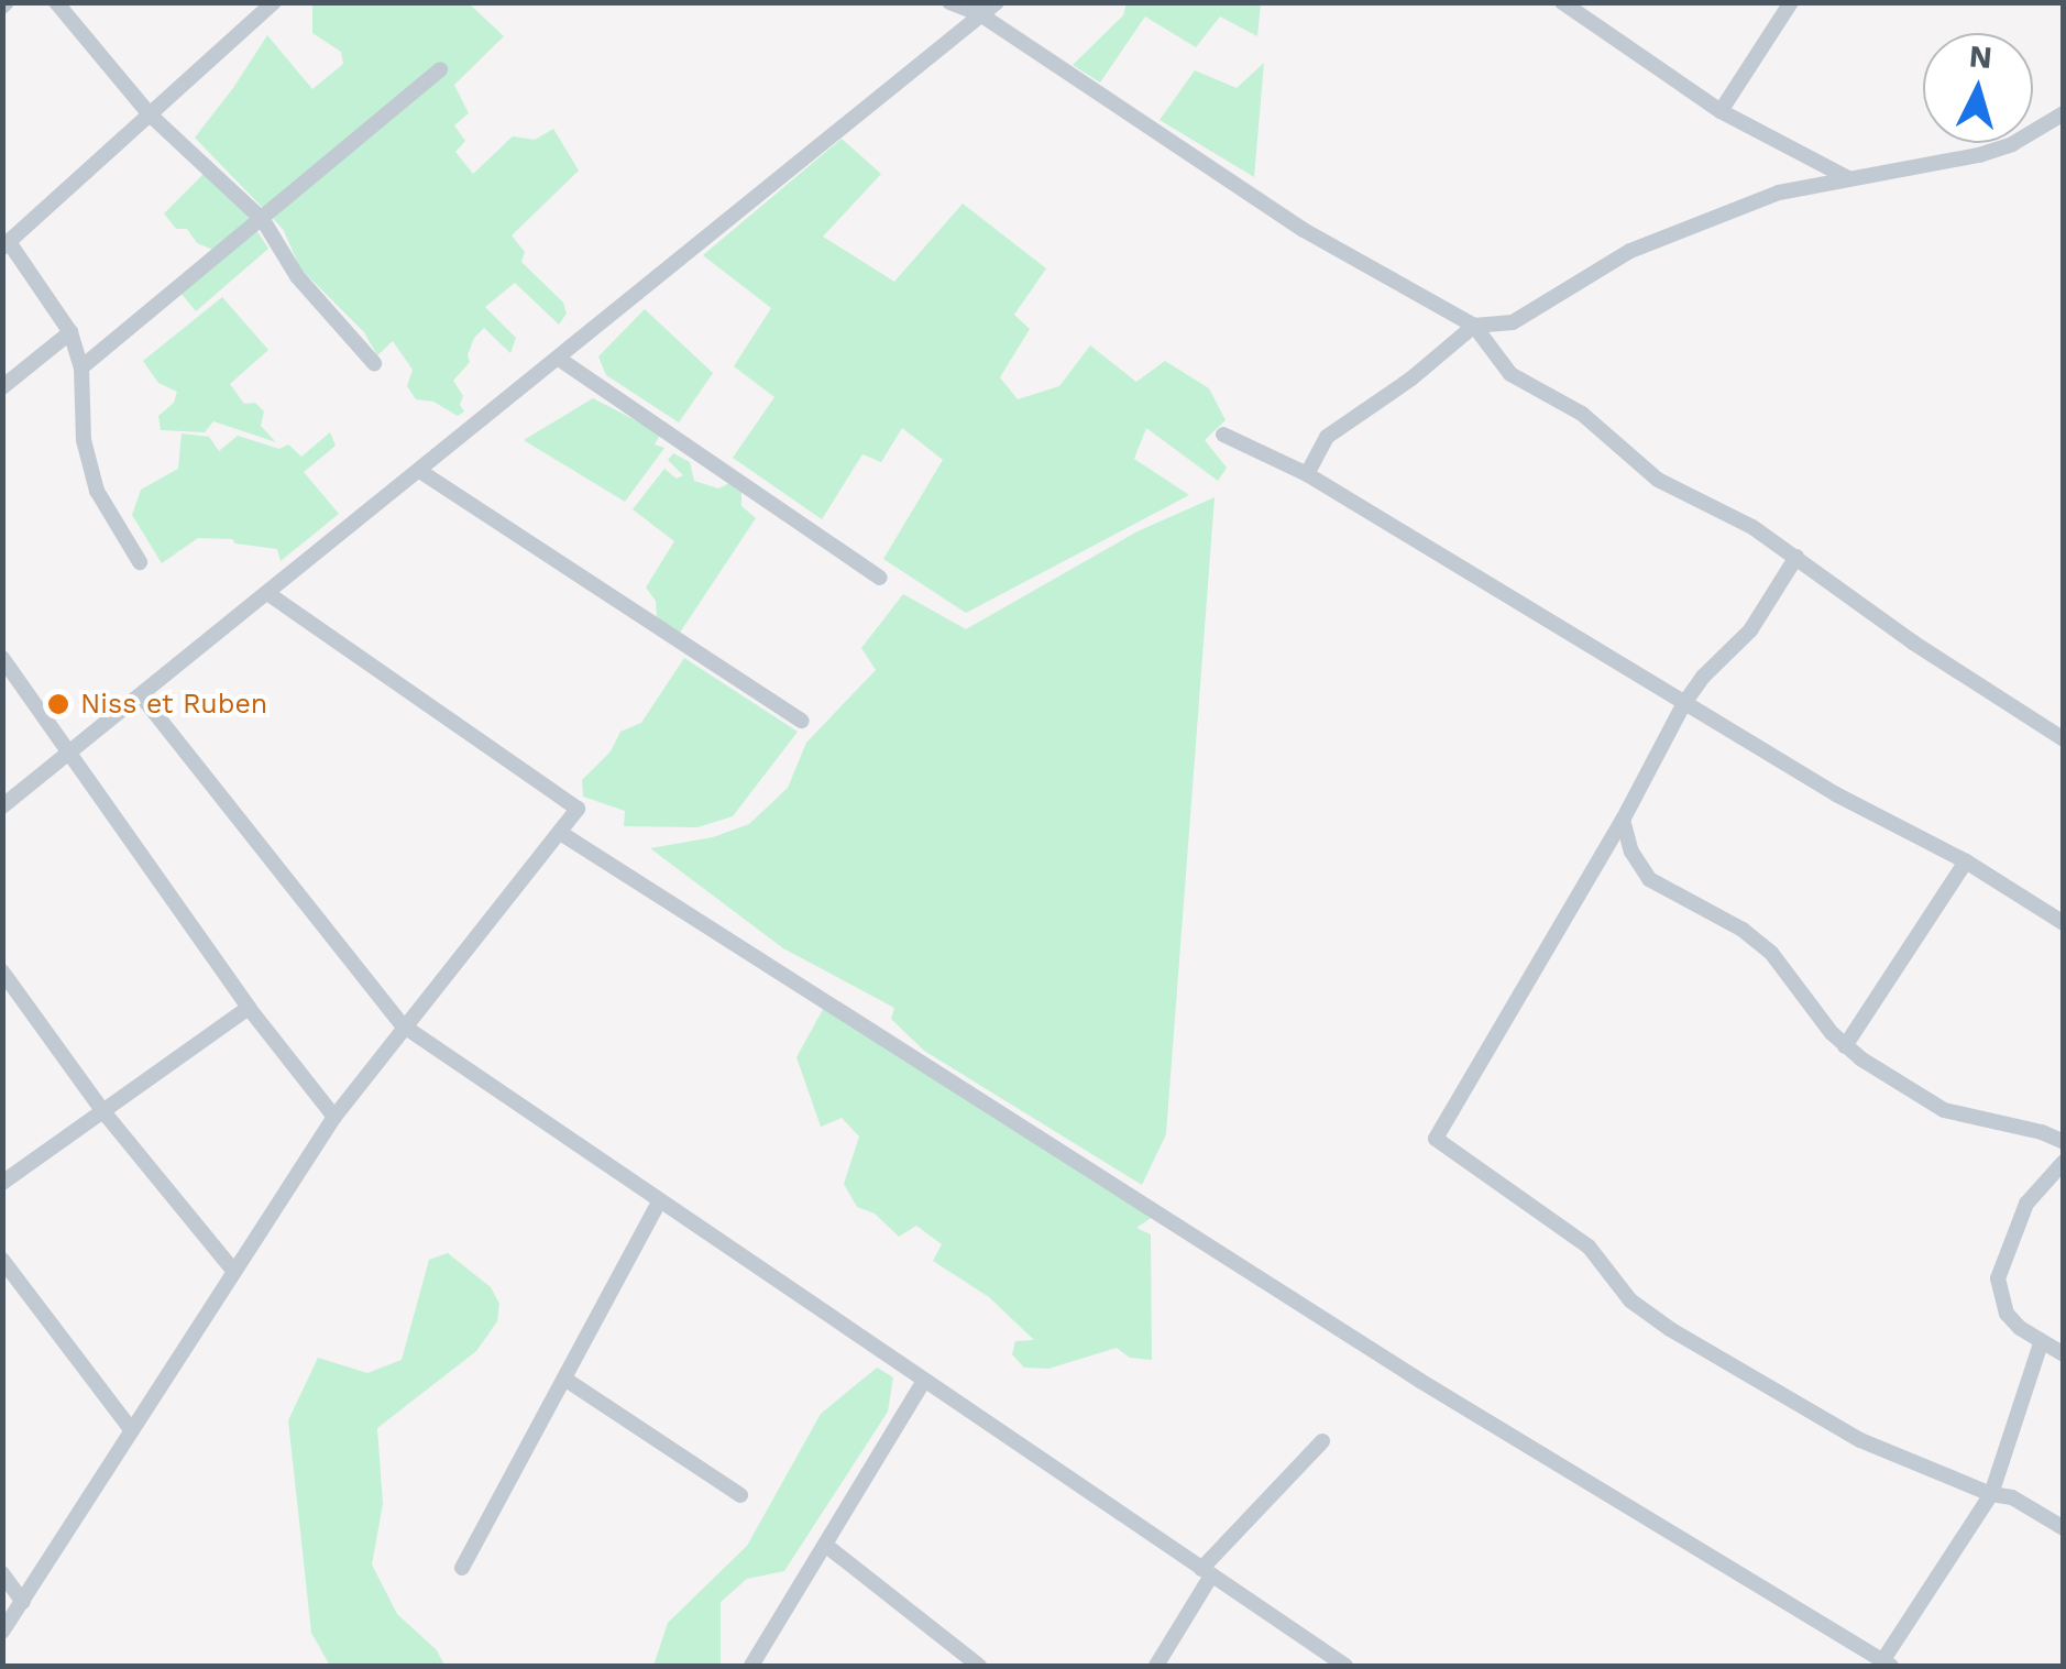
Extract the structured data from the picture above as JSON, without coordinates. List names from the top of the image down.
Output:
{
  "places": ["Niss et Ruben"],
  "north": "top"
}
